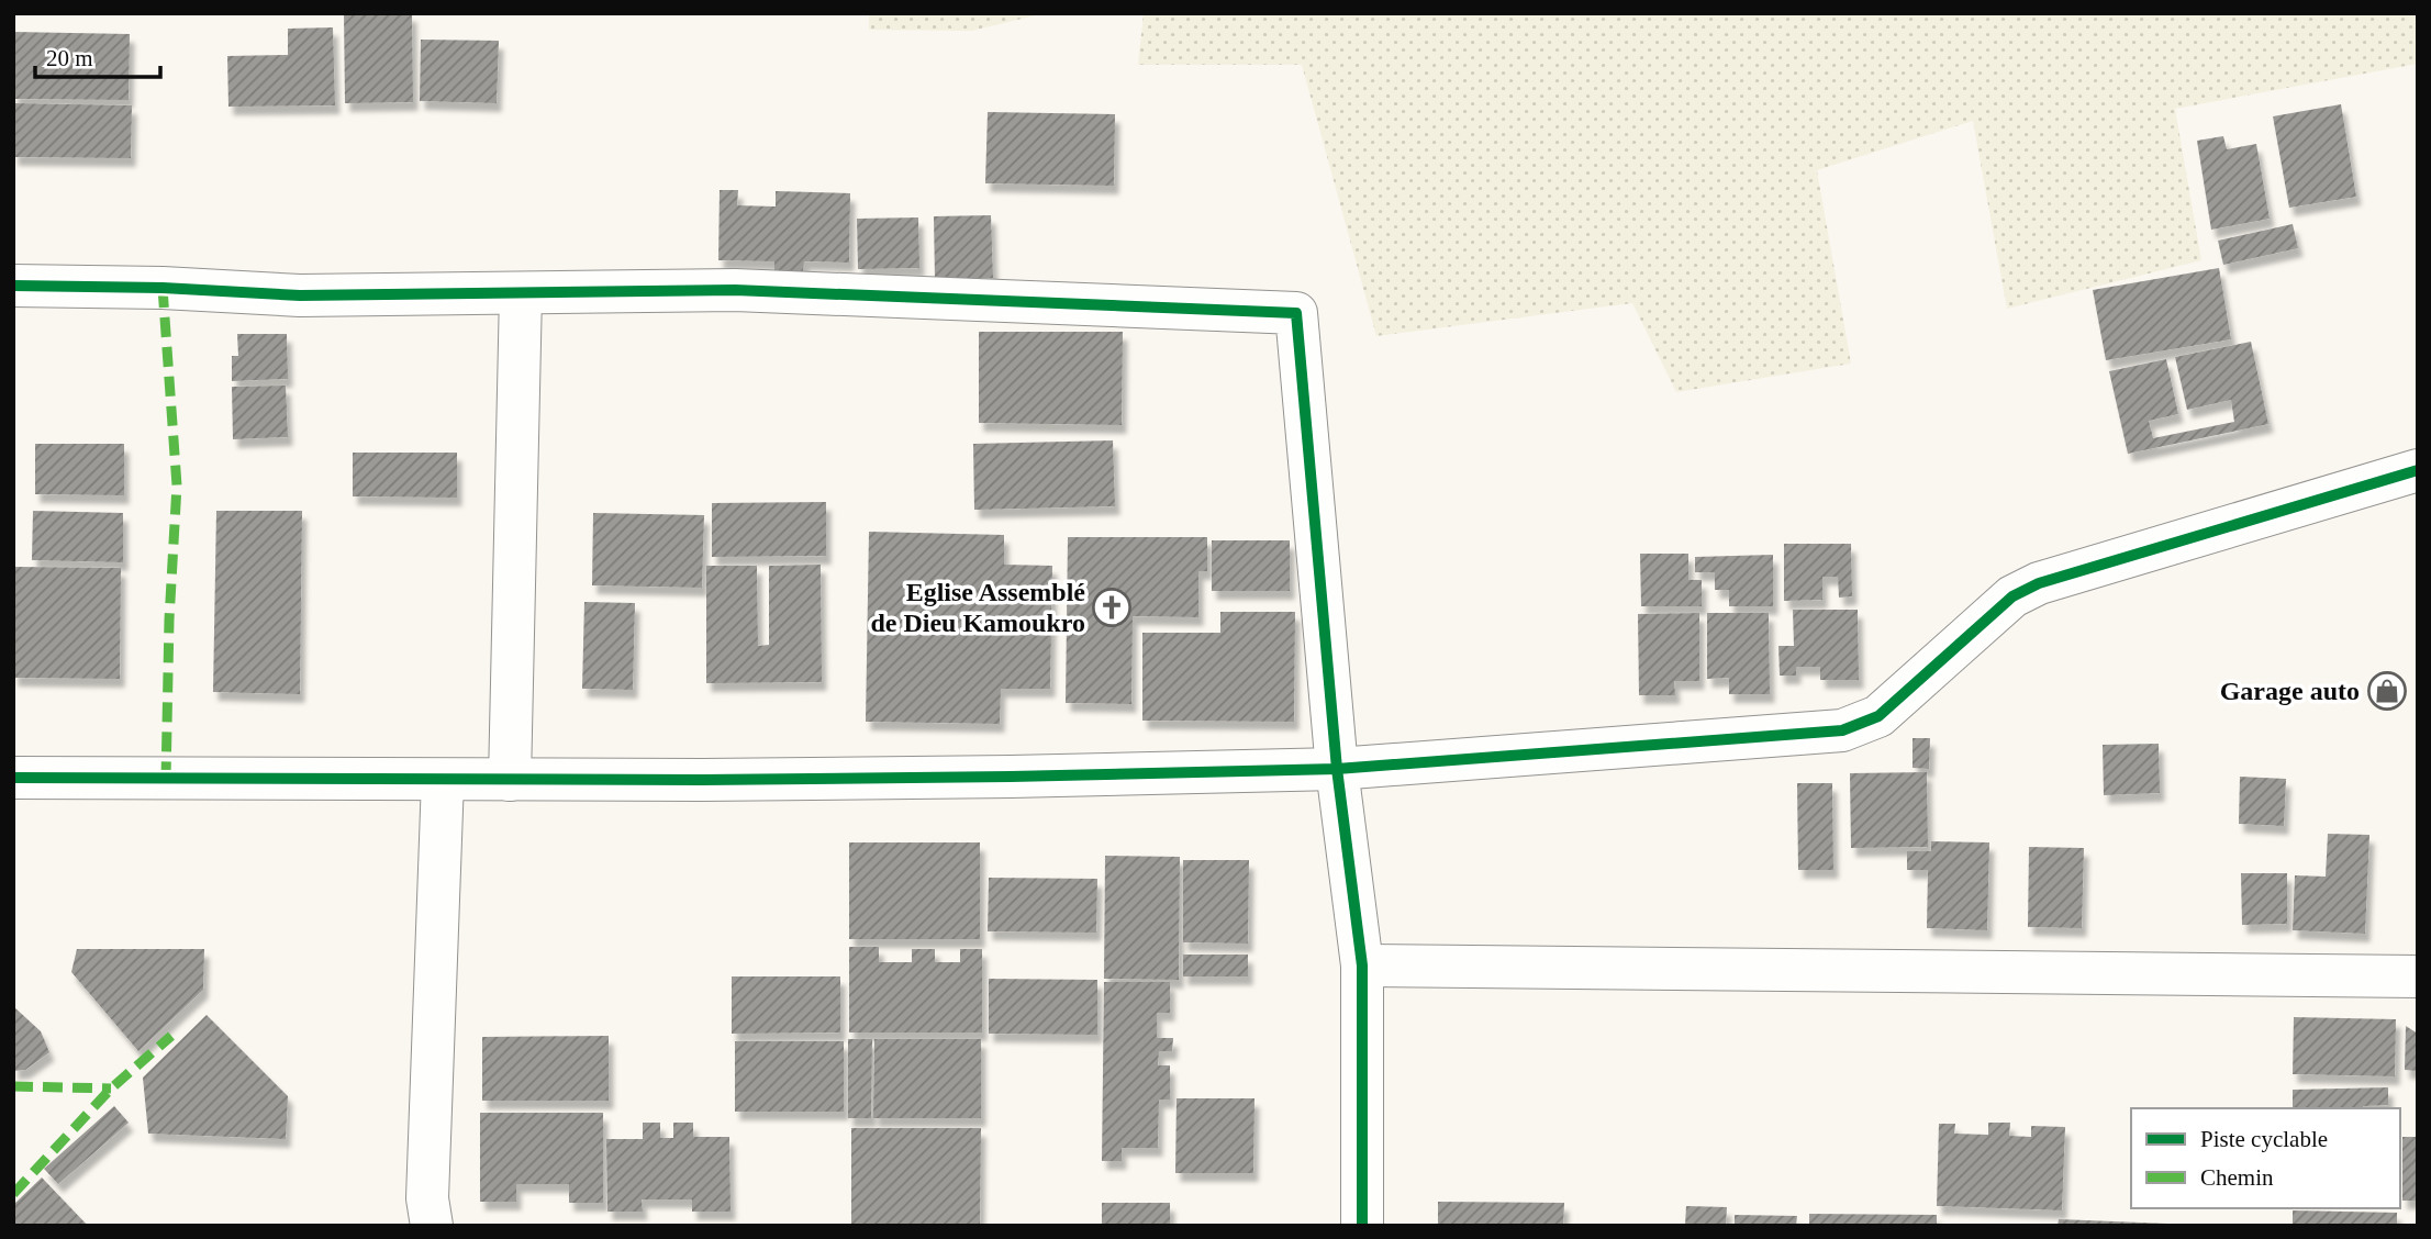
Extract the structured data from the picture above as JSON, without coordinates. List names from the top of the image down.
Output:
{
  "places": {
    "church": ["Eglise Assemblé de Dieu Kamoukro"],
    "shop": ["Garage auto"]
  },
  "legend": ["Piste cyclable", "Chemin"],
  "scale_bar": "20 m"
}
